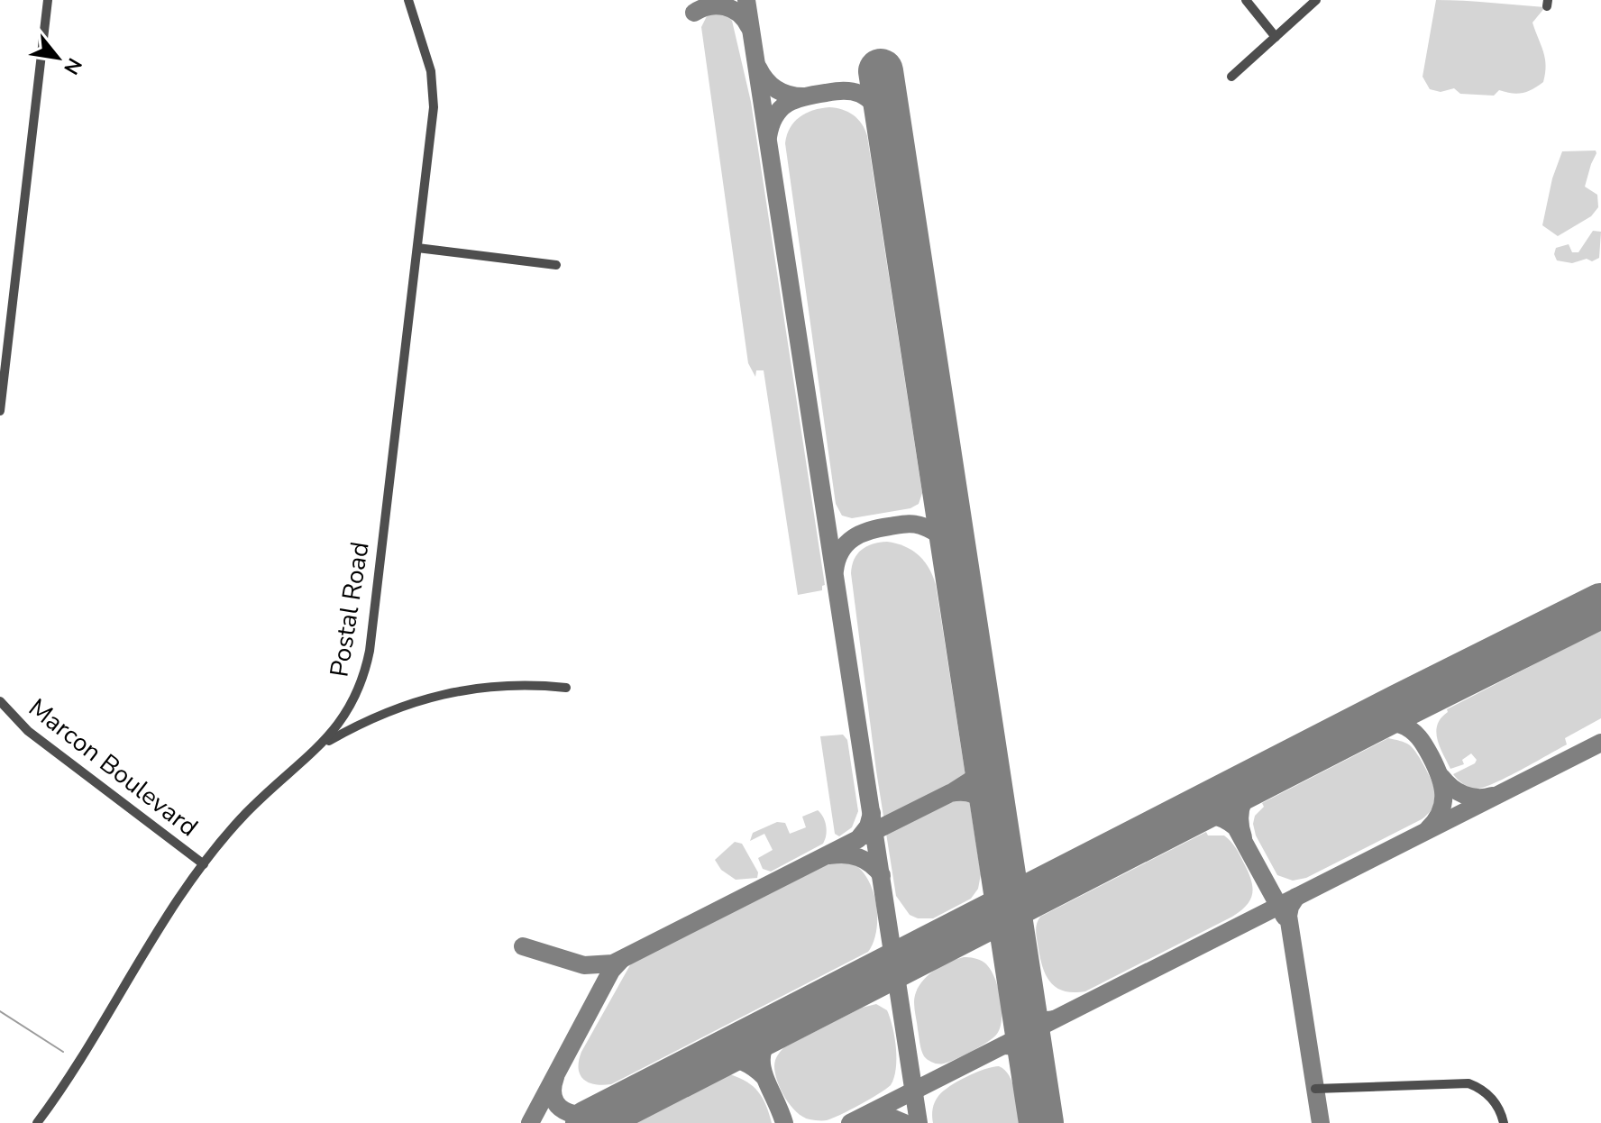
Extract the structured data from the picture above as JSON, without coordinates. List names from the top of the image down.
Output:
{
  "streets": {
    "street": ["Postal Road", "Marcon Boulevard"]
  },
  "crossings": [
    ["Postal Road", "Marcon Boulevard"]
  ],
  "north": "bottom right"
}
